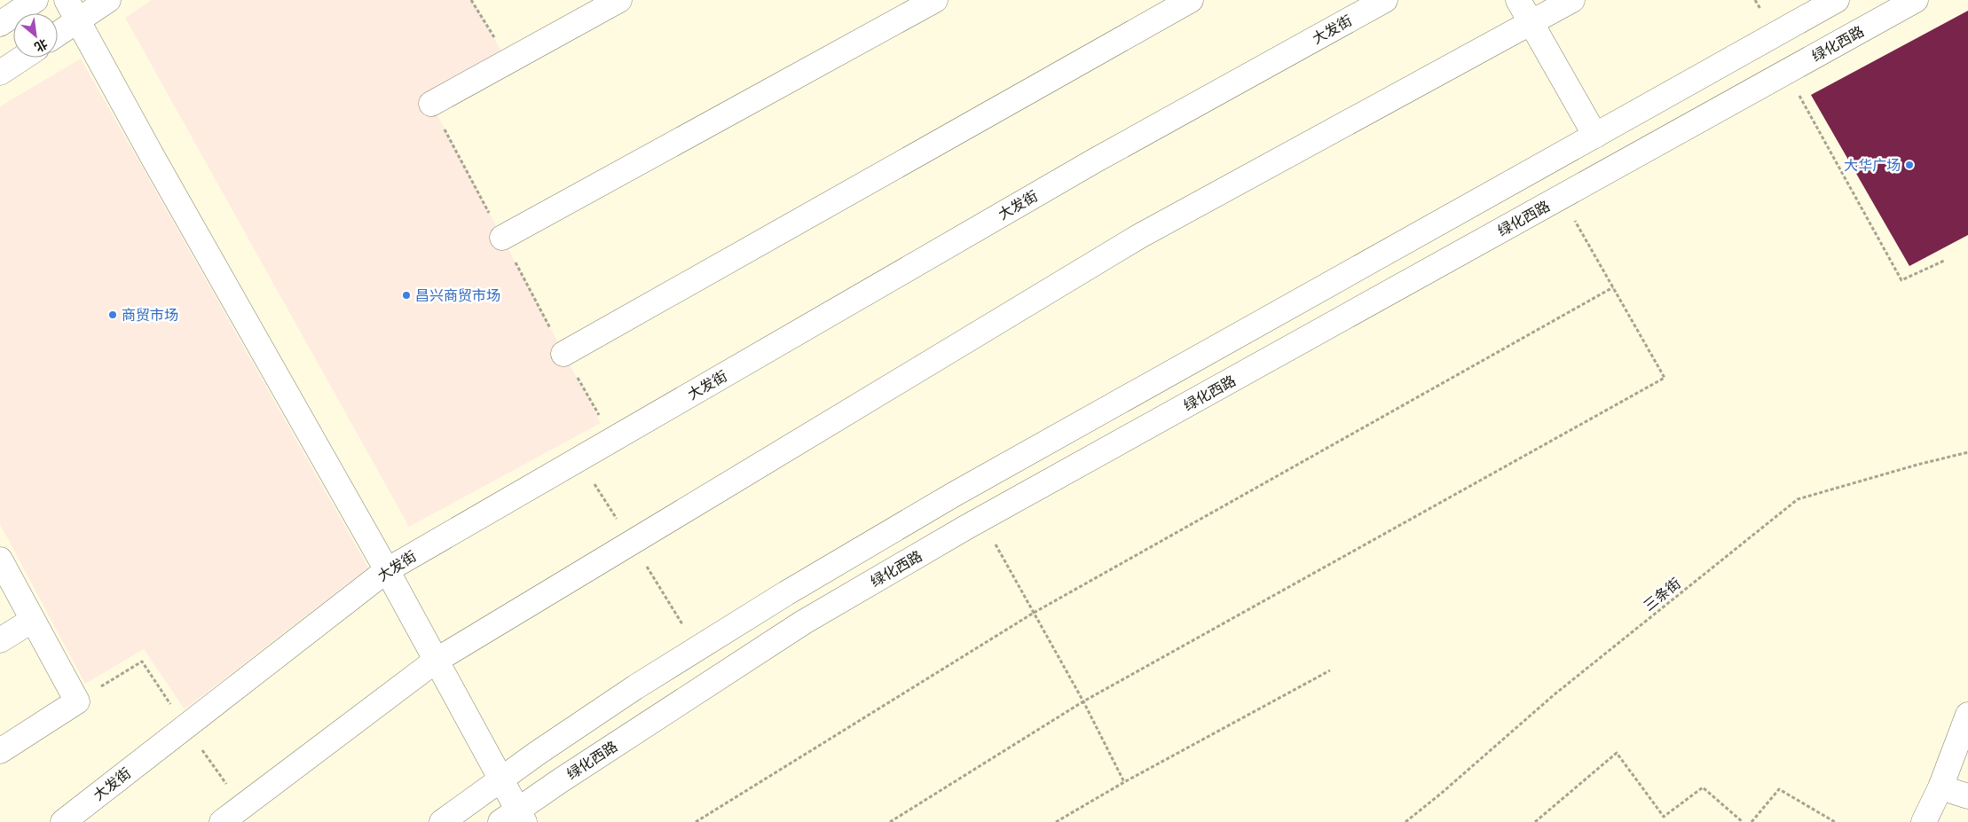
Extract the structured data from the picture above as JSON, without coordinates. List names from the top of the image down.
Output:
{
  "streets": {
    "street": ["大发街", "绿化西路"],
    "path": ["三条街"]
  },
  "places": ["大华广场", "昌兴商贸市场", "商贸市场"],
  "north": "bottom right"
}
